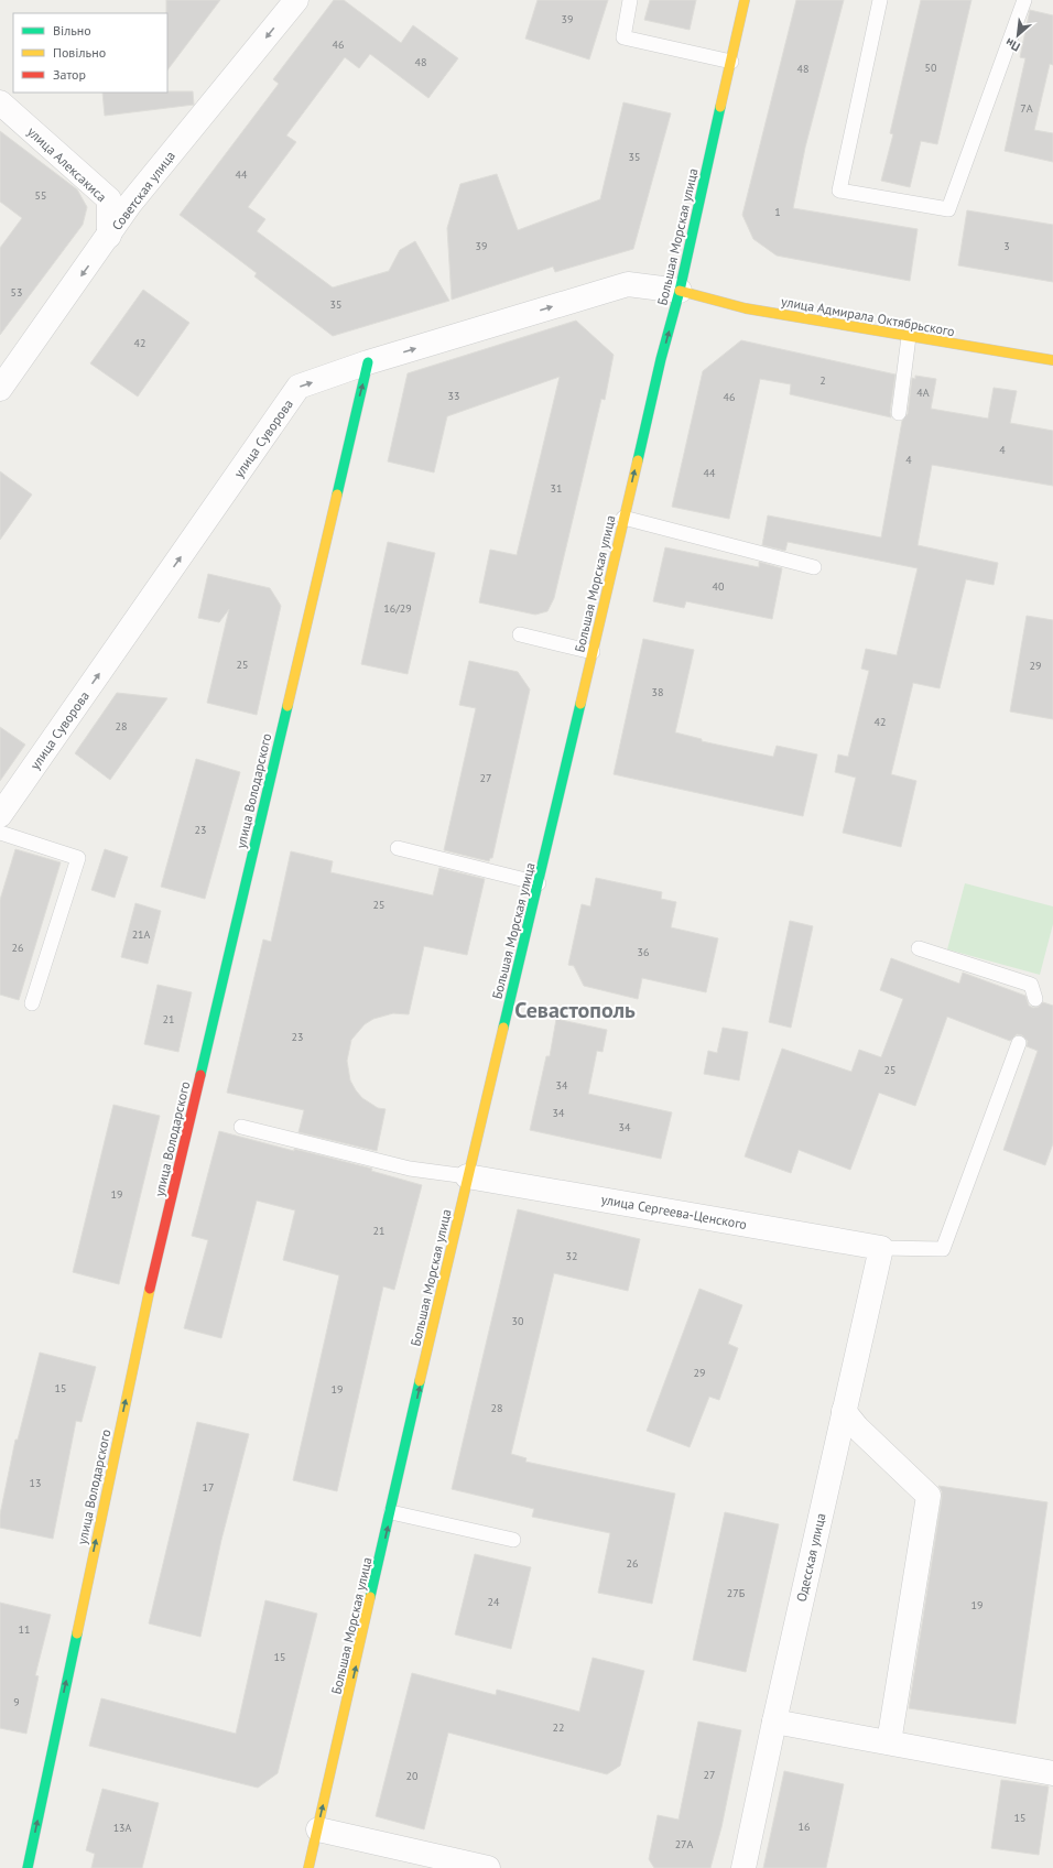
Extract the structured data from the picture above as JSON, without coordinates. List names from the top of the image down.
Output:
{
  "streets": {
    "main road": ["Большая Морская улица", "улица Адмирала Октябрьского", "улица Володарского"],
    "street": [
      "улица Алексакиса",
      "Советская улица",
      "улица Суворова",
      "улица Сергеева-Ценского",
      "Одесская улица"
    ]
  },
  "crossings": [
    ["улица Алексакиса", "Советская улица"],
    ["Большая Морская улица", "улица Адмирала Октябрьского"],
    ["Большая Морская улица", "улица Суворова"],
    ["Большая Морская улица", "улица Сергеева-Ценского"],
    ["улица Адмирала Октябрьского", "улица Суворова"],
    ["улица Суворова", "улица Володарского"],
    ["улица Сергеева-Ценского", "Одесская улица"]
  ],
  "one_way": [
    "Советская улица",
    "Большая Морская улица",
    "улица Суворова",
    "улица Володарского"
  ],
  "districts": ["Севастополь"],
  "house_numbers": [
    "39",
    "46",
    "48",
    "50",
    "48",
    "7А",
    "35",
    "44",
    "55",
    "1",
    "39",
    "3",
    "53",
    "35",
    "42",
    "2",
    "4А",
    "33",
    "46",
    "4",
    "4",
    "44",
    "31",
    "40",
    "16/29",
    "25",
    "29",
    "38",
    "42",
    "28",
    "27",
    "23",
    "25",
    "21А",
    "26",
    "36",
    "21",
    "23",
    "25",
    "34",
    "34",
    "34",
    "19",
    "21",
    "32",
    "30",
    "29",
    "15",
    "19",
    "28",
    "13",
    "17",
    "26",
    "27Б",
    "24",
    "19",
    "11",
    "15",
    "9",
    "22",
    "27",
    "20",
    "15",
    "16",
    "13А",
    "27А"
  ],
  "legend": ["Вільно", "Повільно", "Затор"],
  "north": "bottom left"
}
